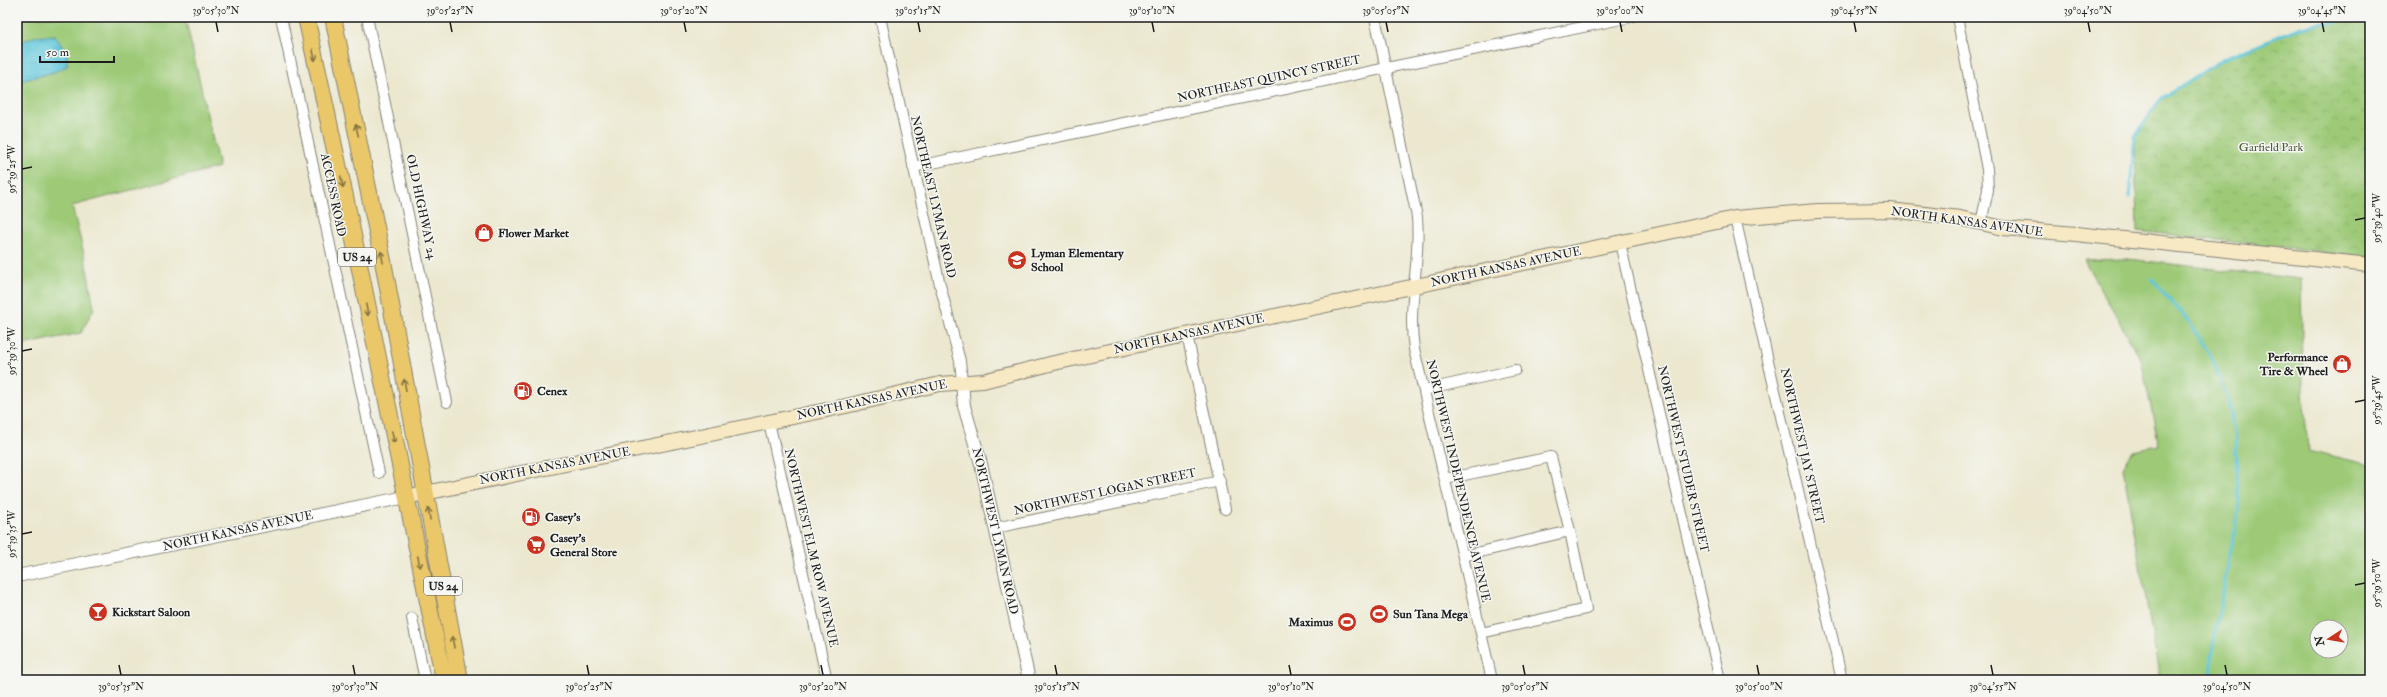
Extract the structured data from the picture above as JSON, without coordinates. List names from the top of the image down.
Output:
{
  "streets": {
    "highway": ["US 24"],
    "main road": ["NORTH KANSAS AVENUE"],
    "street": [
      "NORTHEAST QUINCY STREET",
      "ACCESS ROAD",
      "NORTHEAST LYMAN ROAD",
      "OLD HIGHWAY 24",
      "NORTHWEST JAY STREET",
      "NORTHWEST STUDER STREET",
      "NORTHWEST INDEPENDENCE AVENUE",
      "NORTHWEST LOGAN STREET",
      "NORTHWEST LYMAN ROAD",
      "NORTHWEST ELM ROW AVENUE"
    ]
  },
  "crossings": [
    ["NORTHEAST QUINCY STREET", "NORTHEAST LYMAN ROAD"],
    ["NORTHEAST QUINCY STREET", "NORTHWEST INDEPENDENCE AVENUE"],
    ["NORTHEAST LYMAN ROAD", "NORTH KANSAS AVENUE"],
    ["NORTHEAST LYMAN ROAD", "NORTHWEST LYMAN ROAD"],
    ["NORTH KANSAS AVENUE", "US 24"],
    ["NORTH KANSAS AVENUE", "NORTHWEST JAY STREET"],
    ["NORTH KANSAS AVENUE", "NORTHWEST STUDER STREET"],
    ["NORTH KANSAS AVENUE", "NORTHWEST INDEPENDENCE AVENUE"],
    ["NORTH KANSAS AVENUE", "NORTHWEST LYMAN ROAD"],
    ["NORTH KANSAS AVENUE", "NORTHWEST ELM ROW AVENUE"],
    ["NORTHWEST LOGAN STREET", "NORTHWEST LYMAN ROAD"]
  ],
  "parks": ["Garfield Park"],
  "places": {
    "shop": ["Flower Market", "Performance Tire & Wheel"],
    "school or university": ["Lyman Elementary School"],
    "fuel station": ["Cenex", "Casey's"],
    "supermarket": ["Casey's General Store"],
    "bar": ["Kickstart Saloon"],
    "sports": ["Sun Tana Mega", "Maximus"]
  },
  "scale_bar": "50 m",
  "north": "left",
  "coordinates": [
    "39°05'30\"N",
    "39°05'25\"N",
    "39°05'20\"N",
    "39°05'15\"N",
    "39°05'10\"N",
    "39°05'05\"N",
    "39°05'00\"N",
    "39°04'55\"N",
    "39°04'50\"N",
    "39°04'45\"N",
    "95°39'25\"W",
    "95°39'40\"W",
    "95°39'30\"W",
    "95°39'45\"W",
    "95°39'35\"W",
    "95°39'50\"W",
    "39°05'35\"N"
  ]
}
